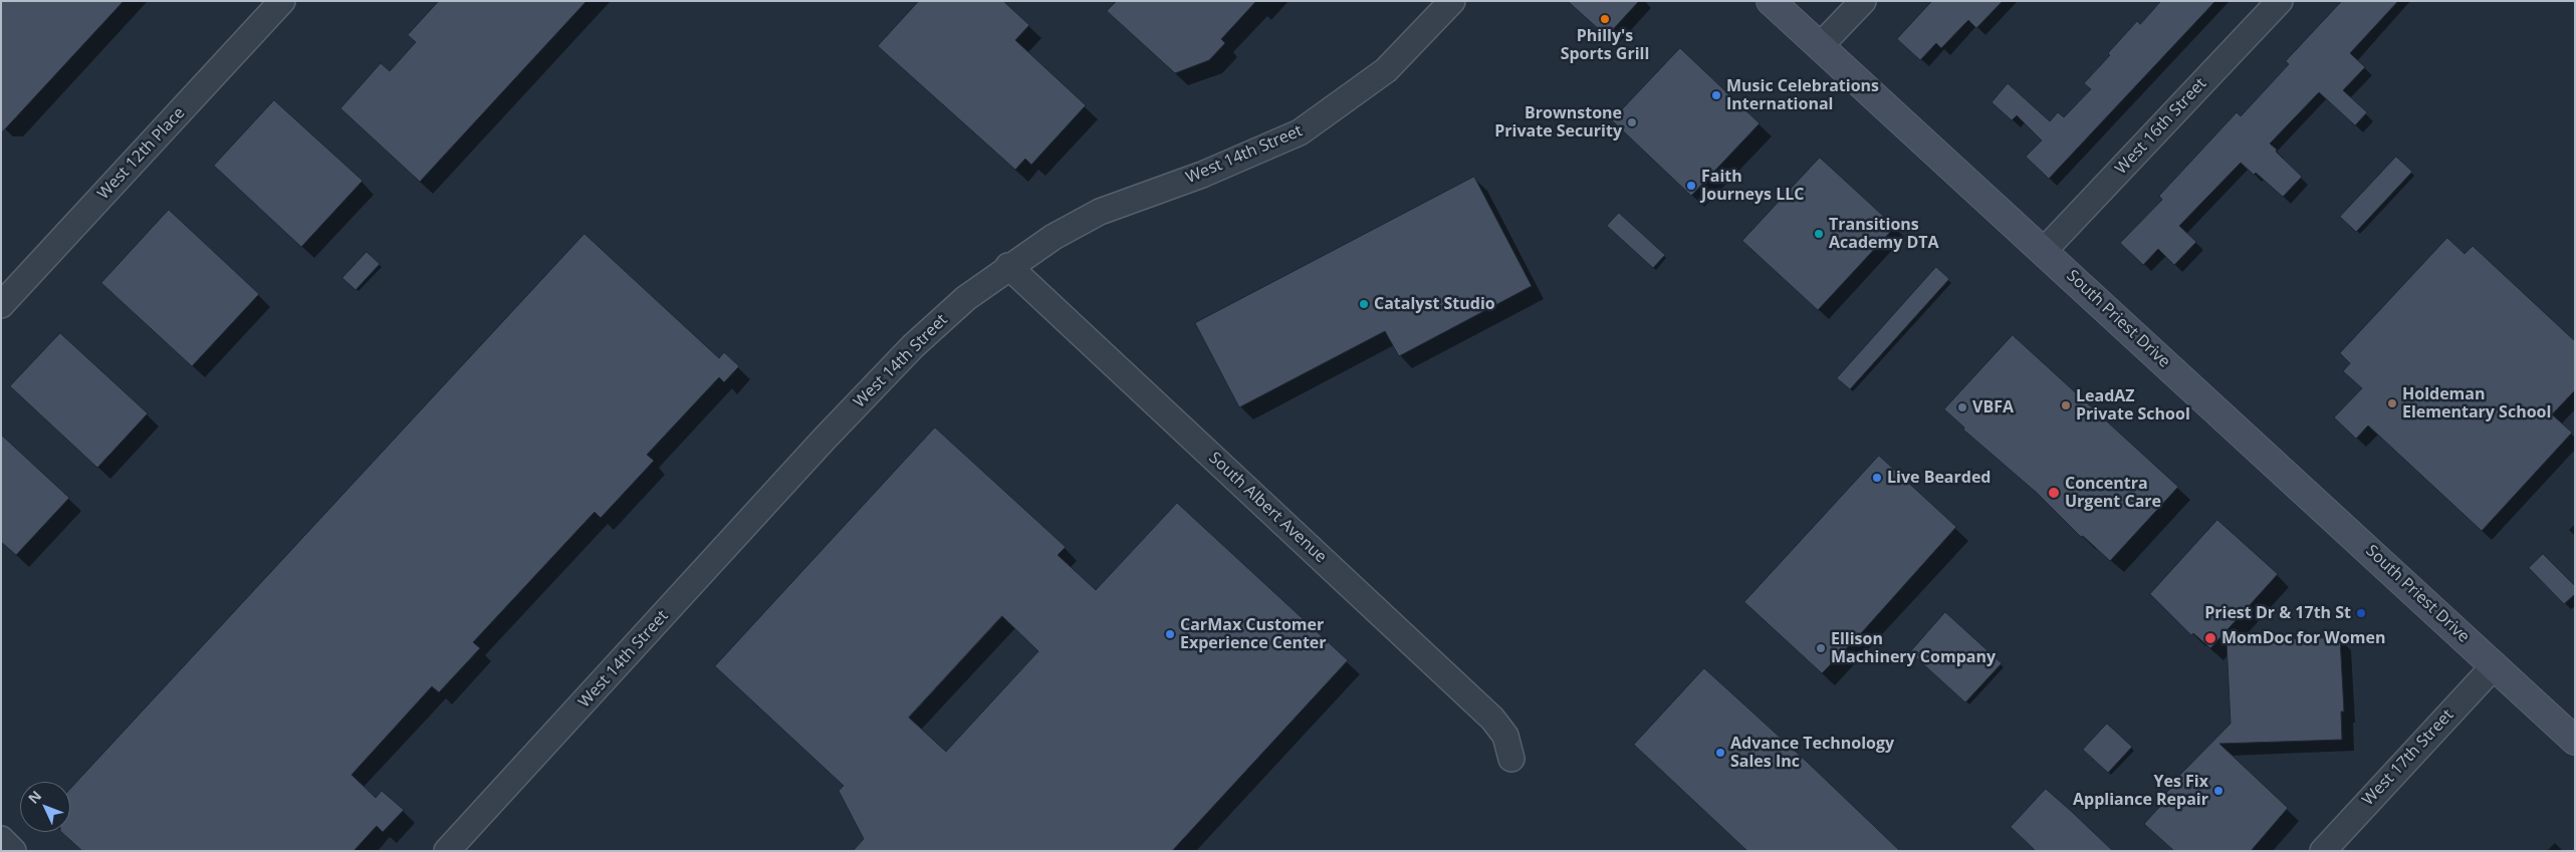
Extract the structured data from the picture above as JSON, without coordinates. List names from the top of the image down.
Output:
{
  "streets": {
    "main road": ["South Priest Drive"],
    "street": [
      "West 16th Street",
      "West 12th Place",
      "West 14th Street",
      "South Albert Avenue",
      "West 17th Street"
    ]
  },
  "crossings": [
    ["West 16th Street", "South Priest Drive"],
    ["West 14th Street", "South Albert Avenue"],
    ["South Priest Drive", "West 17th Street"]
  ],
  "places": [
    "Philly's Sports Grill",
    "Music Celebrations International",
    "Brownstone Private Security",
    "Faith Journeys LLC",
    "Transitions Academy DTA",
    "Catalyst Studio",
    "Holdeman Elementary School",
    "LeadAZ Private School",
    "VBFA",
    "Live Bearded",
    "Concentra Urgent Care",
    "Priest Dr & 17th St",
    "CarMax Customer Experience Center",
    "MomDoc for Women",
    "Ellison Machinery Company",
    "Advance Technology Sales Inc",
    "Yes Fix Appliance Repair"
  ],
  "north": "top left"
}
